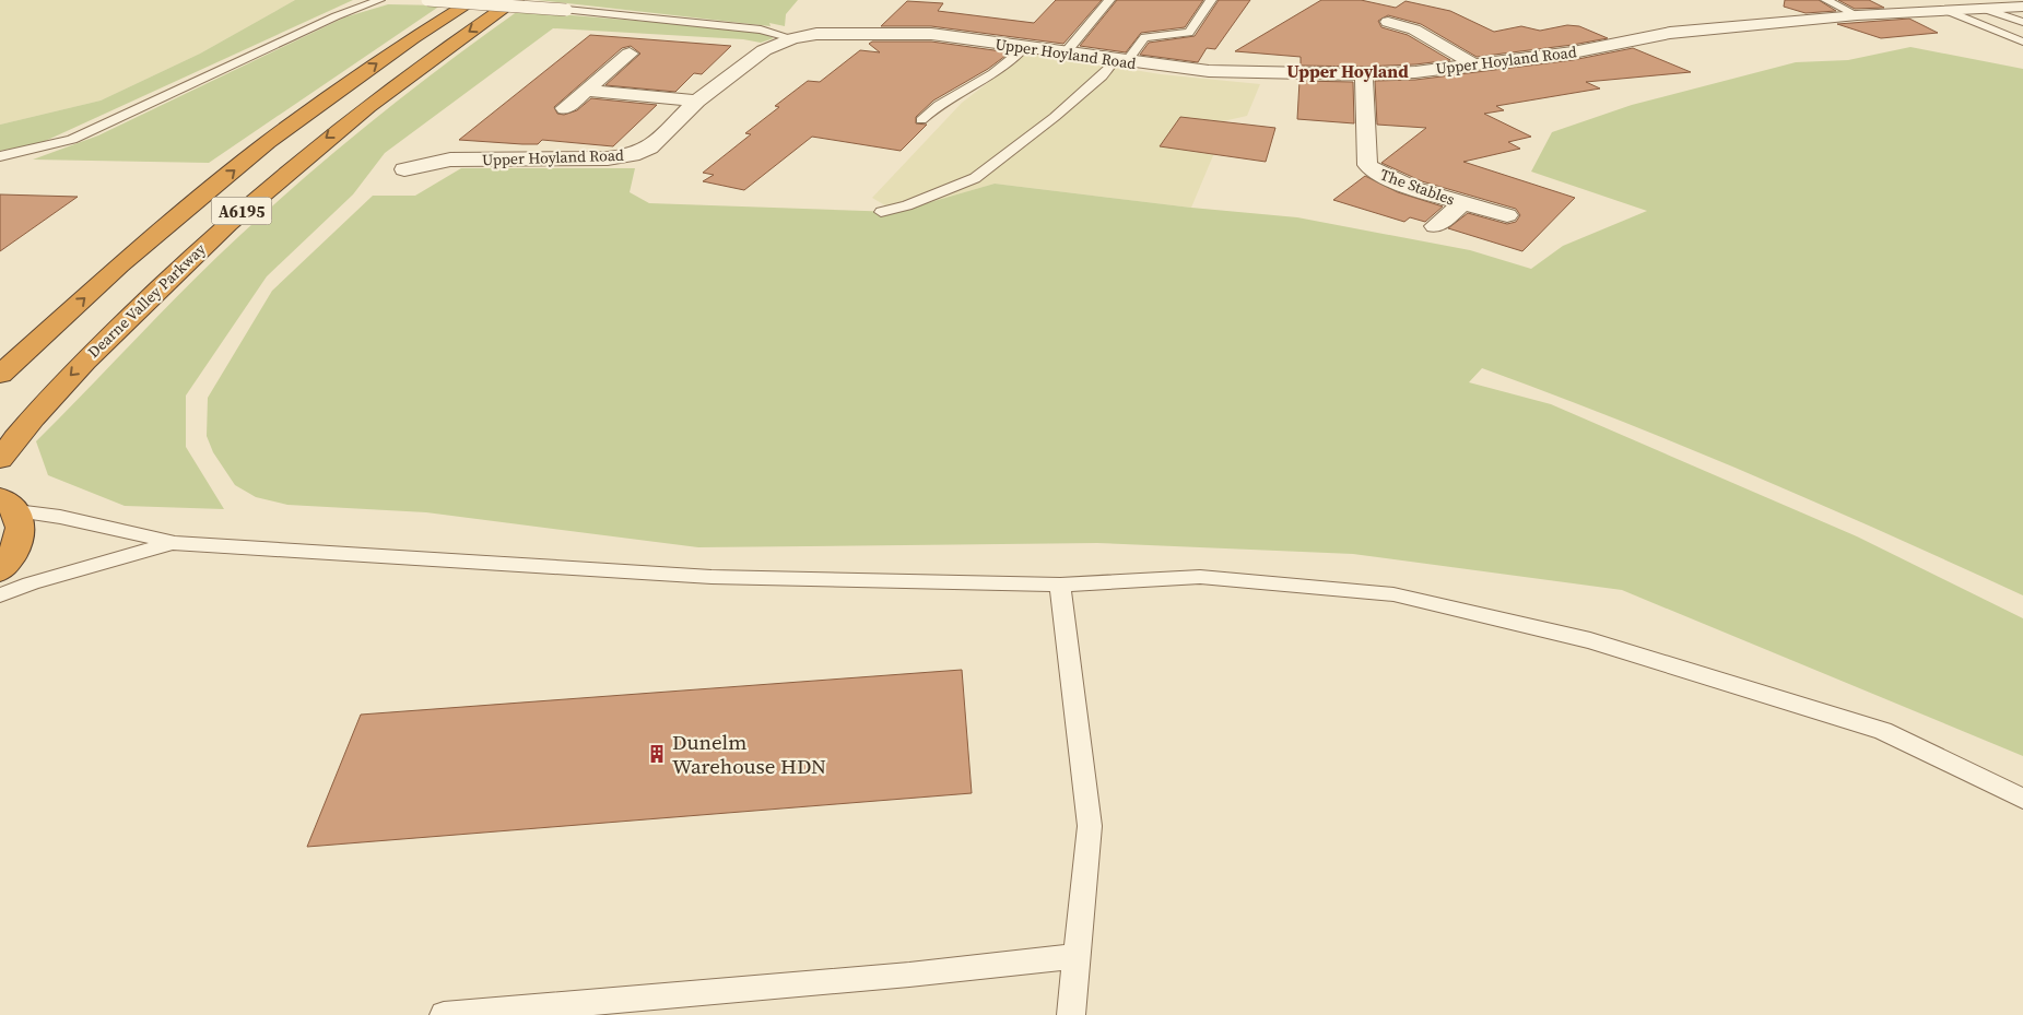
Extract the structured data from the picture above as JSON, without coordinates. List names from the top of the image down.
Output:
{
  "streets": {
    "highway": ["A6195", "Dearne Valley Parkway"],
    "street": ["Upper Hoyland Road", "The Stables"]
  },
  "crossings": [
    ["Upper Hoyland Road", "The Stables"]
  ],
  "districts": ["Upper Hoyland"],
  "places": {
    "building": ["Dunelm Warehouse HDN"]
  }
}
